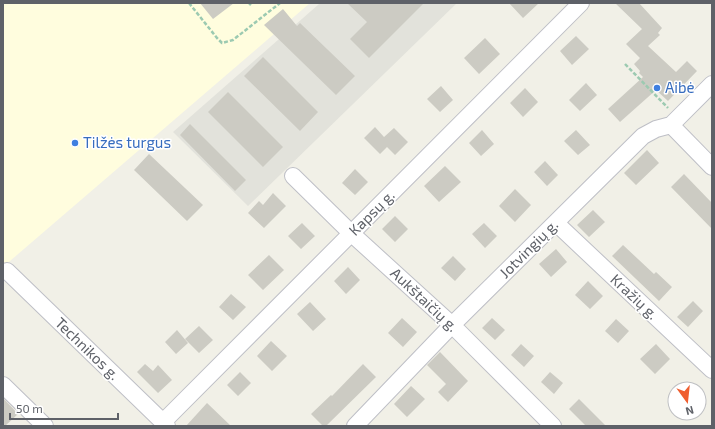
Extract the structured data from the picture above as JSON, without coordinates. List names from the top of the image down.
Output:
{
  "streets": {
    "street": [
      "Kapsų g.",
      "Jotvingių g.",
      "Kražių g.",
      "Aukštaičių g.",
      "Technikos g."
    ]
  },
  "crossings": [
    ["Kapsų g.", "Aukštaičių g."],
    ["Kapsų g.", "Technikos g."],
    ["Jotvingių g.", "Kražių g."],
    ["Jotvingių g.", "Aukštaičių g."]
  ],
  "places": ["Aibė", "Tilžės turgus"],
  "scale_bar": "50 m",
  "north": "bottom"
}
